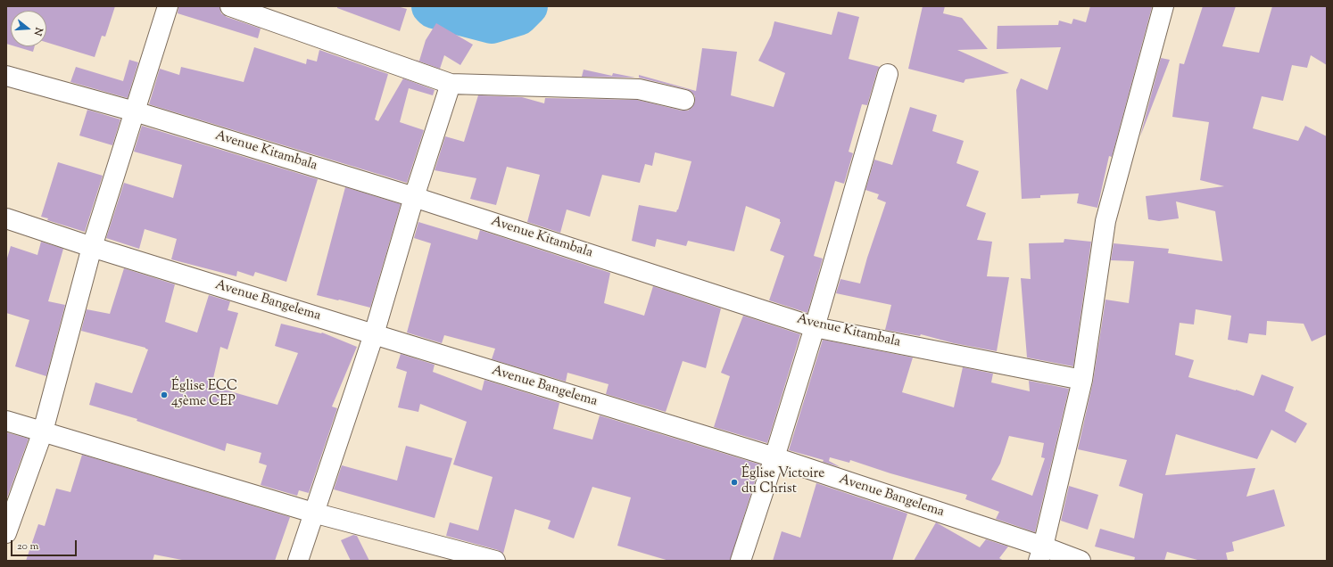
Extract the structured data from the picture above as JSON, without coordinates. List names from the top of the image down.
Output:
{
  "streets": {
    "street": ["Avenue Kitambala", "Avenue Bangelema"]
  },
  "places": ["Église ECC 45ème CEP", "Église Victoire du Christ"],
  "scale_bar": "20 m",
  "north": "right"
}
